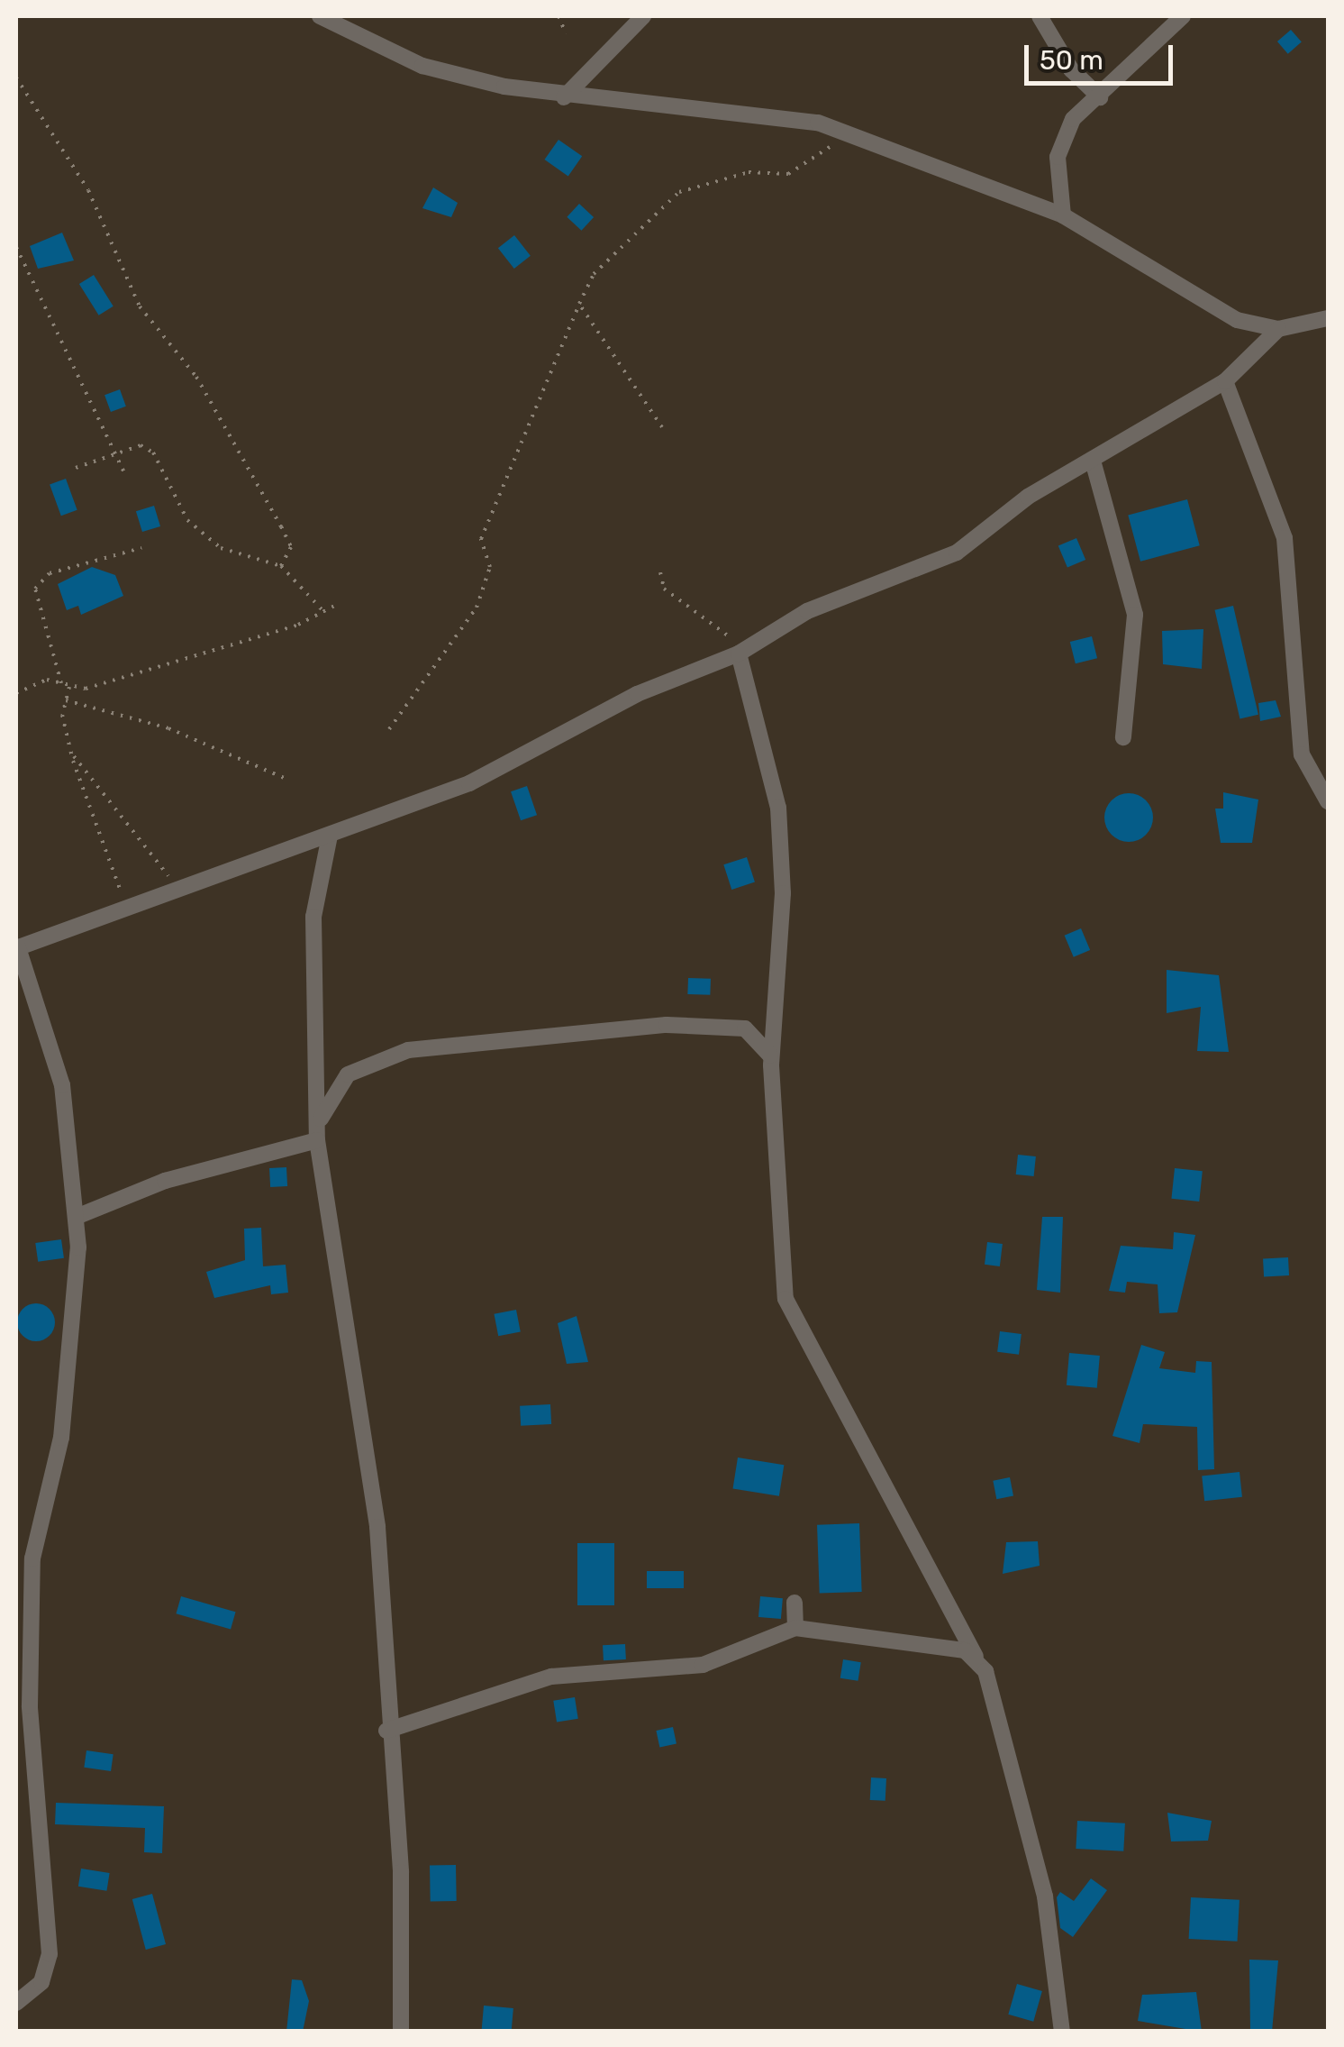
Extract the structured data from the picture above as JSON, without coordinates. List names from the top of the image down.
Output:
{
  "scale_bar": "50 m"
}
